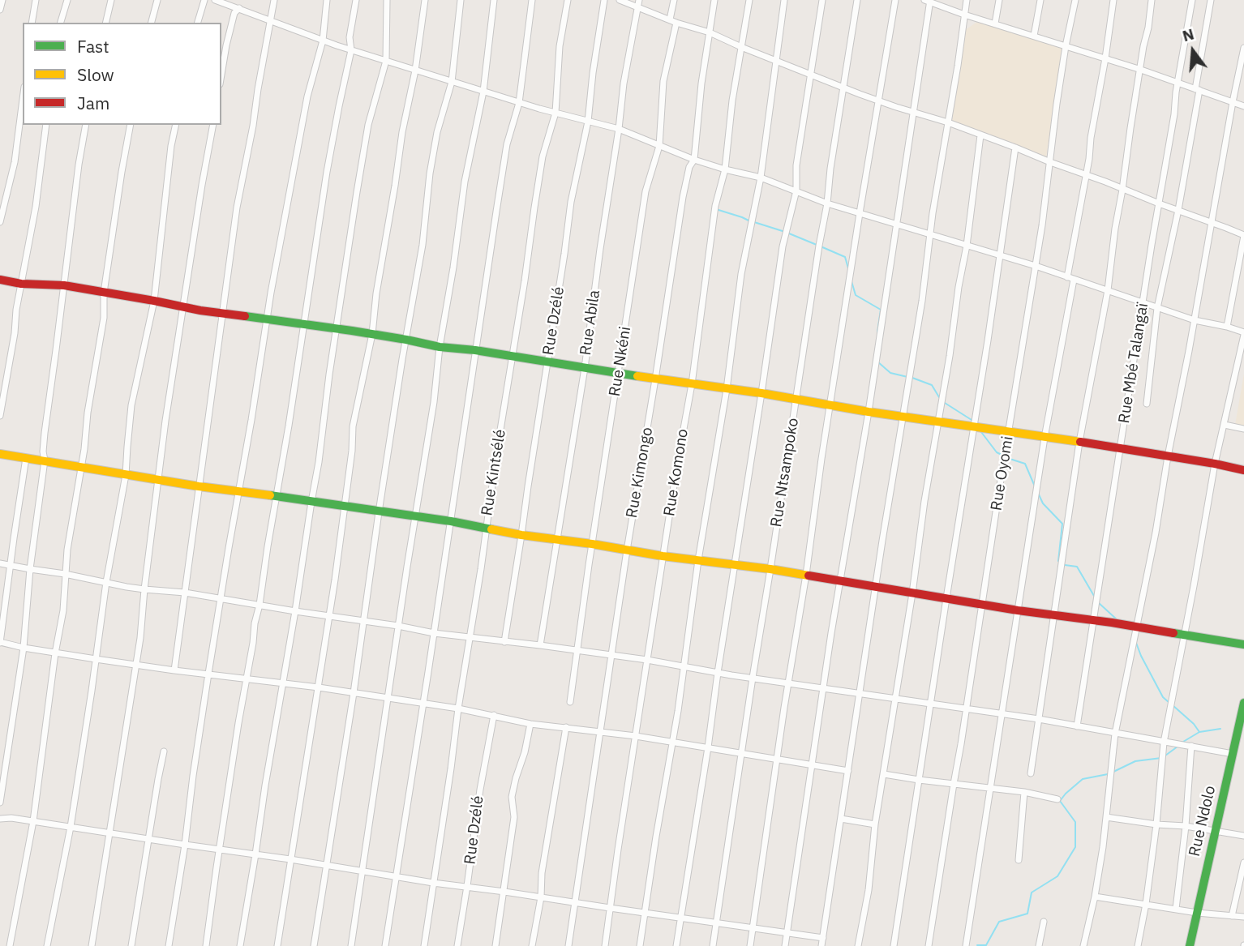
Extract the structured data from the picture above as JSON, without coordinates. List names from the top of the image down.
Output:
{
  "streets": {
    "street": [
      "Rue Dzélé",
      "Rue Abila",
      "Rue Nkéni",
      "Rue Mbé Talangaï",
      "Rue Kintsélé",
      "Rue Kimongo",
      "Rue Komono",
      "Rue Ntsampoko",
      "Rue Oyomi",
      "Rue Ndolo"
    ]
  },
  "legend": ["Fast", "Slow", "Jam"],
  "north": "top"
}
